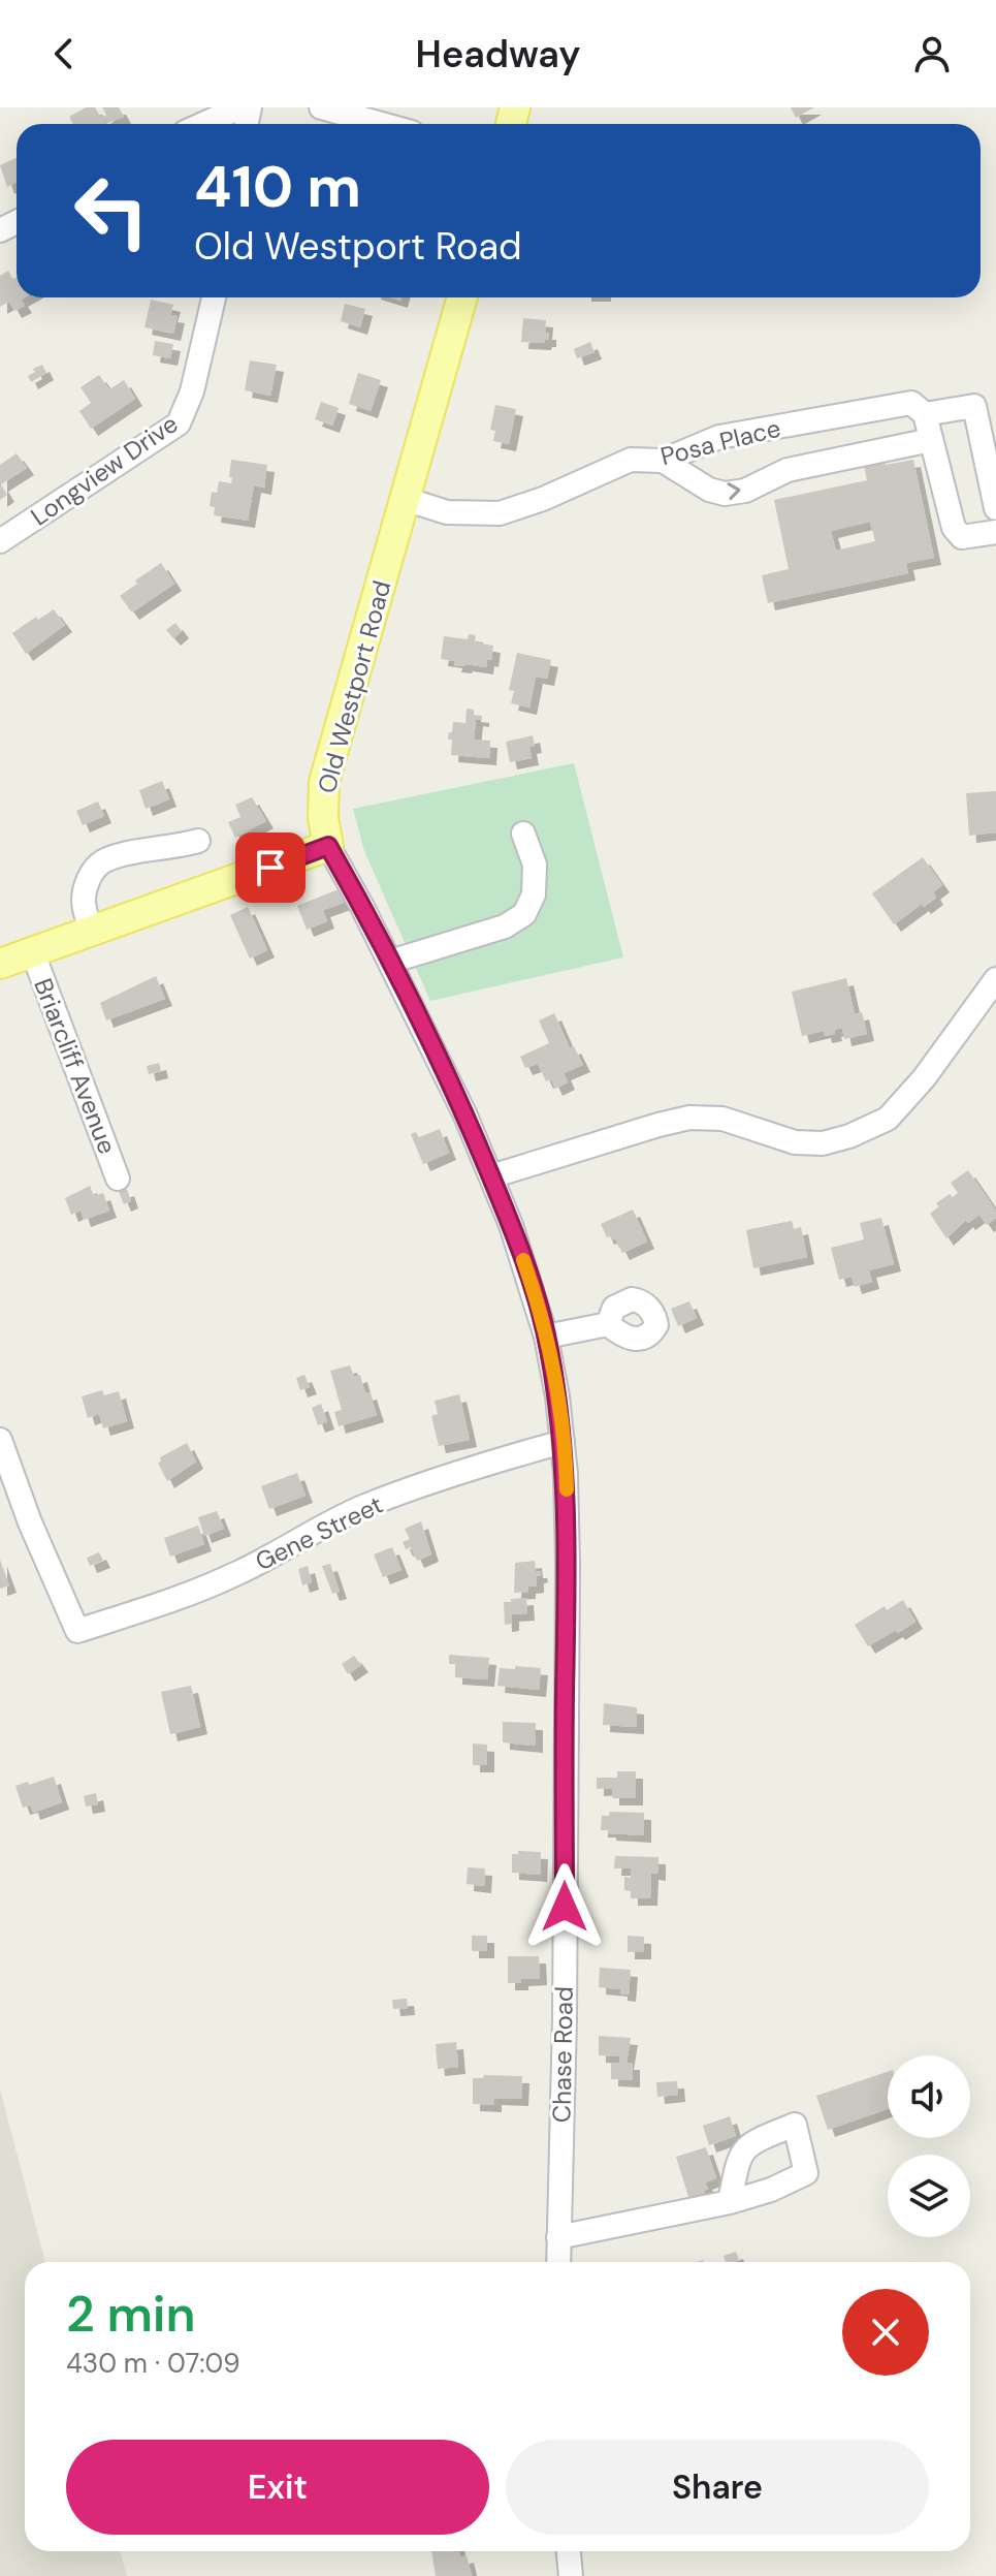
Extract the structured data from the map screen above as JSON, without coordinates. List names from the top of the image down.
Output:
{
  "streets": {
    "main road": ["Old Westport Road"],
    "street": [
      "Posa Place",
      "Longview Drive",
      "Briarcliff Avenue",
      "Gene Street",
      "Chase Road"
    ]
  },
  "crossings": [
    ["Posa Place", "Old Westport Road"],
    ["Old Westport Road", "Chase Road"],
    ["Gene Street", "Chase Road"]
  ],
  "page": {
    "header": "Headway",
    "turn": ["410 m", "Old Westport Road"],
    "heading": ["2 min", "430 m · 07:09"],
    "buttons": ["Exit", "Share"]
  }
}
